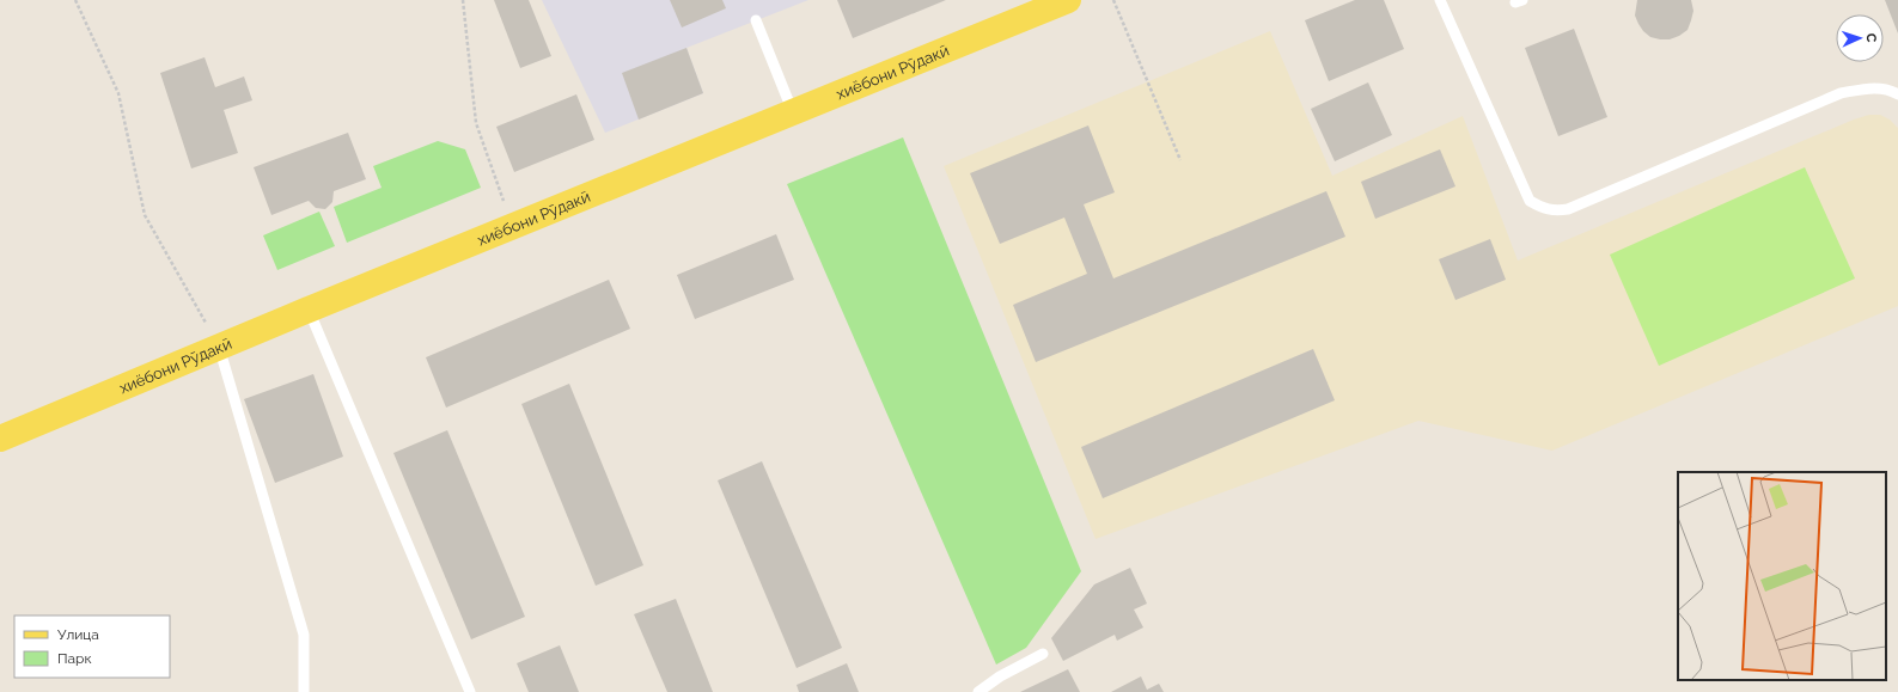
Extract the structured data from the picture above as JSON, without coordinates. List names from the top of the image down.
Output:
{
  "streets": {
    "main road": ["хиёбони Рӯдакӣ"]
  },
  "legend": ["Улица", "Парк"],
  "north": "right"
}
